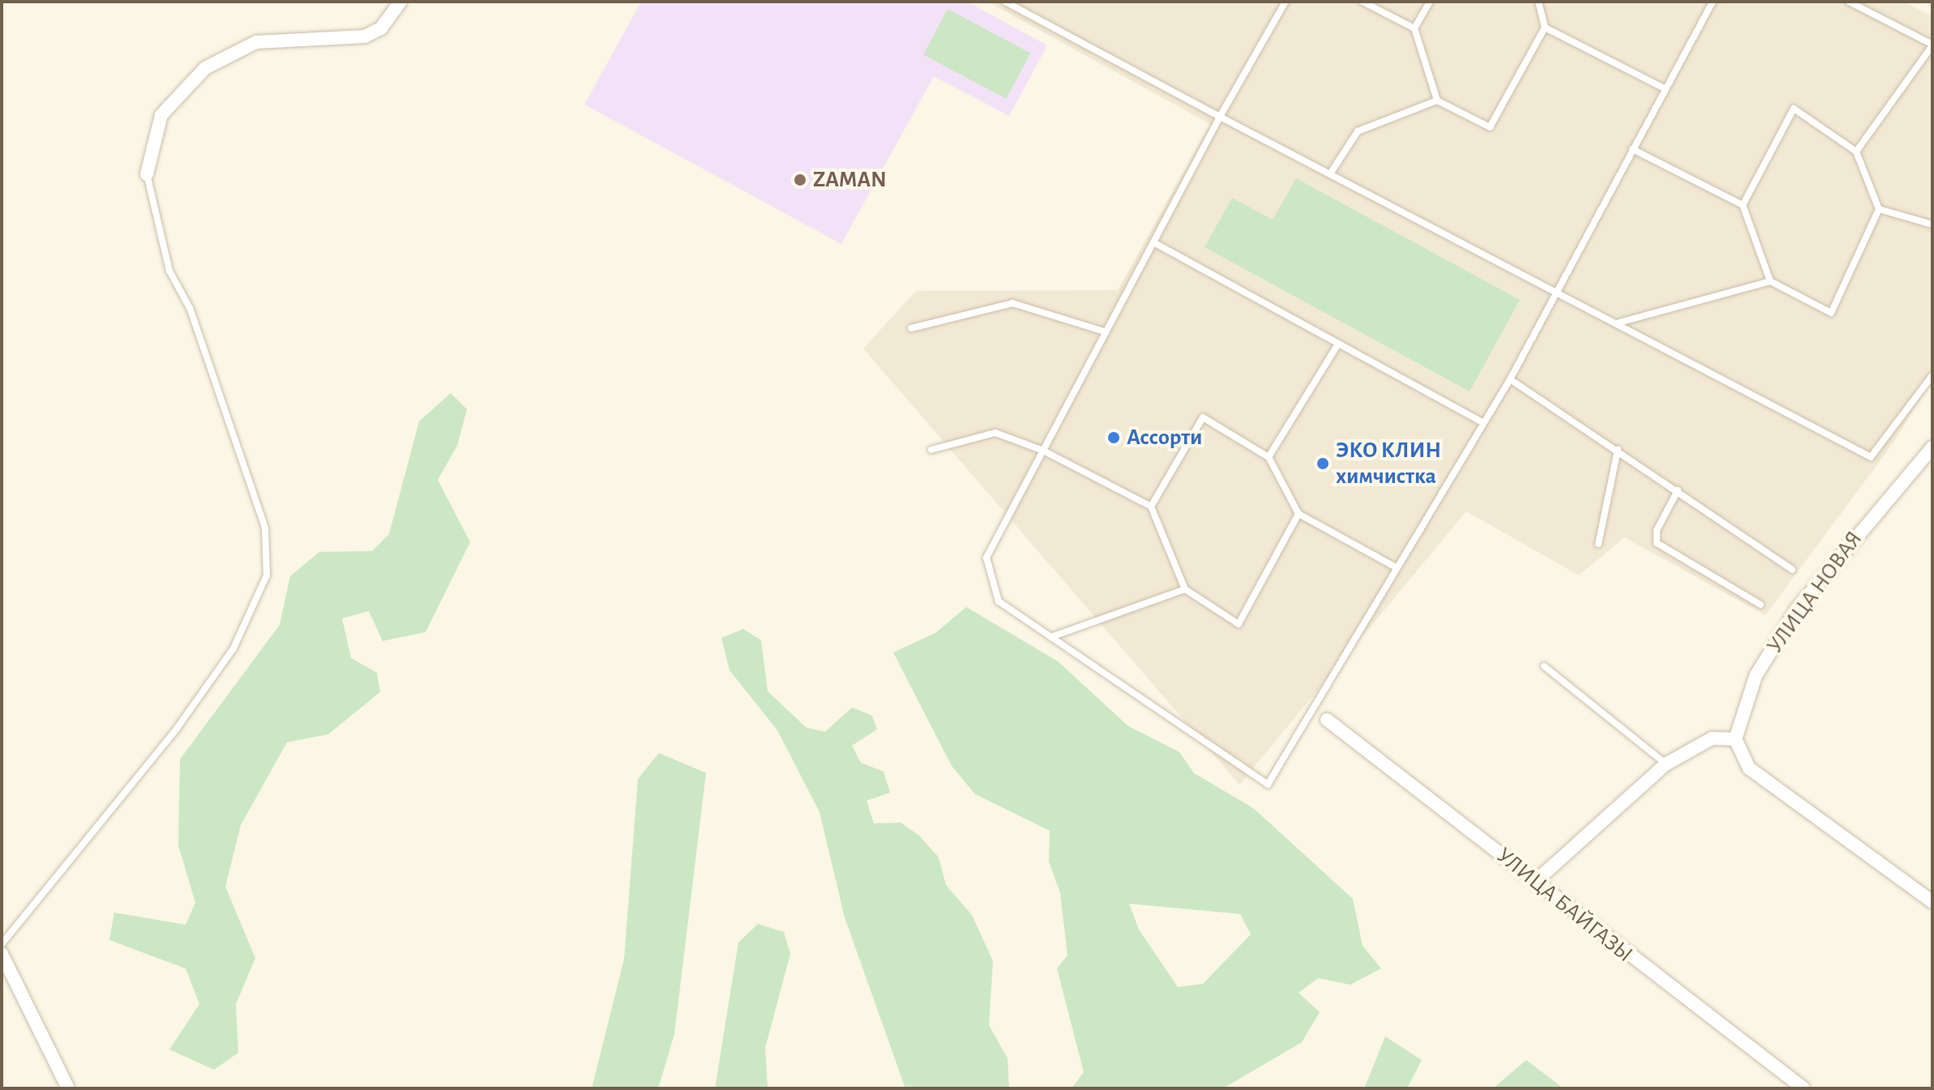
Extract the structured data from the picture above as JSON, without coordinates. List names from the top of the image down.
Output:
{
  "streets": {
    "street": ["УЛИЦА НОВАЯ", "УЛИЦА БАЙГАЗЫ"]
  },
  "places": ["ZAMAN", "Ассорти", "ЭКО КЛИН химчистка"]
}
